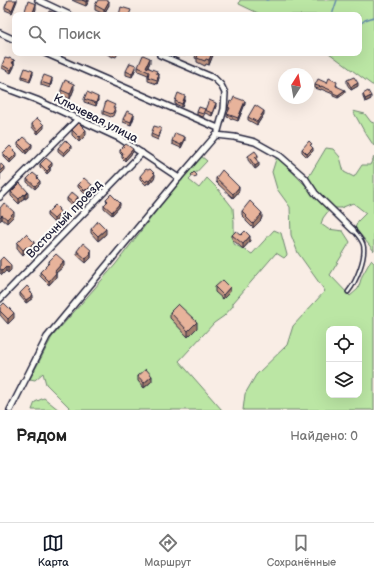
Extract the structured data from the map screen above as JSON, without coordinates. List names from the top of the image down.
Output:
{
  "streets": {
    "street": ["Ключевая улица", "Восточный проезд"]
  },
  "crossings": [
    ["Ключевая улица", "Восточный проезд"]
  ],
  "north": "top",
  "page": {
    "search": "Поиск",
    "heading": ["Рядом", "Найдено: 0"],
    "nav": ["Карта", "Маршрут", "Сохранённые"]
  }
}
